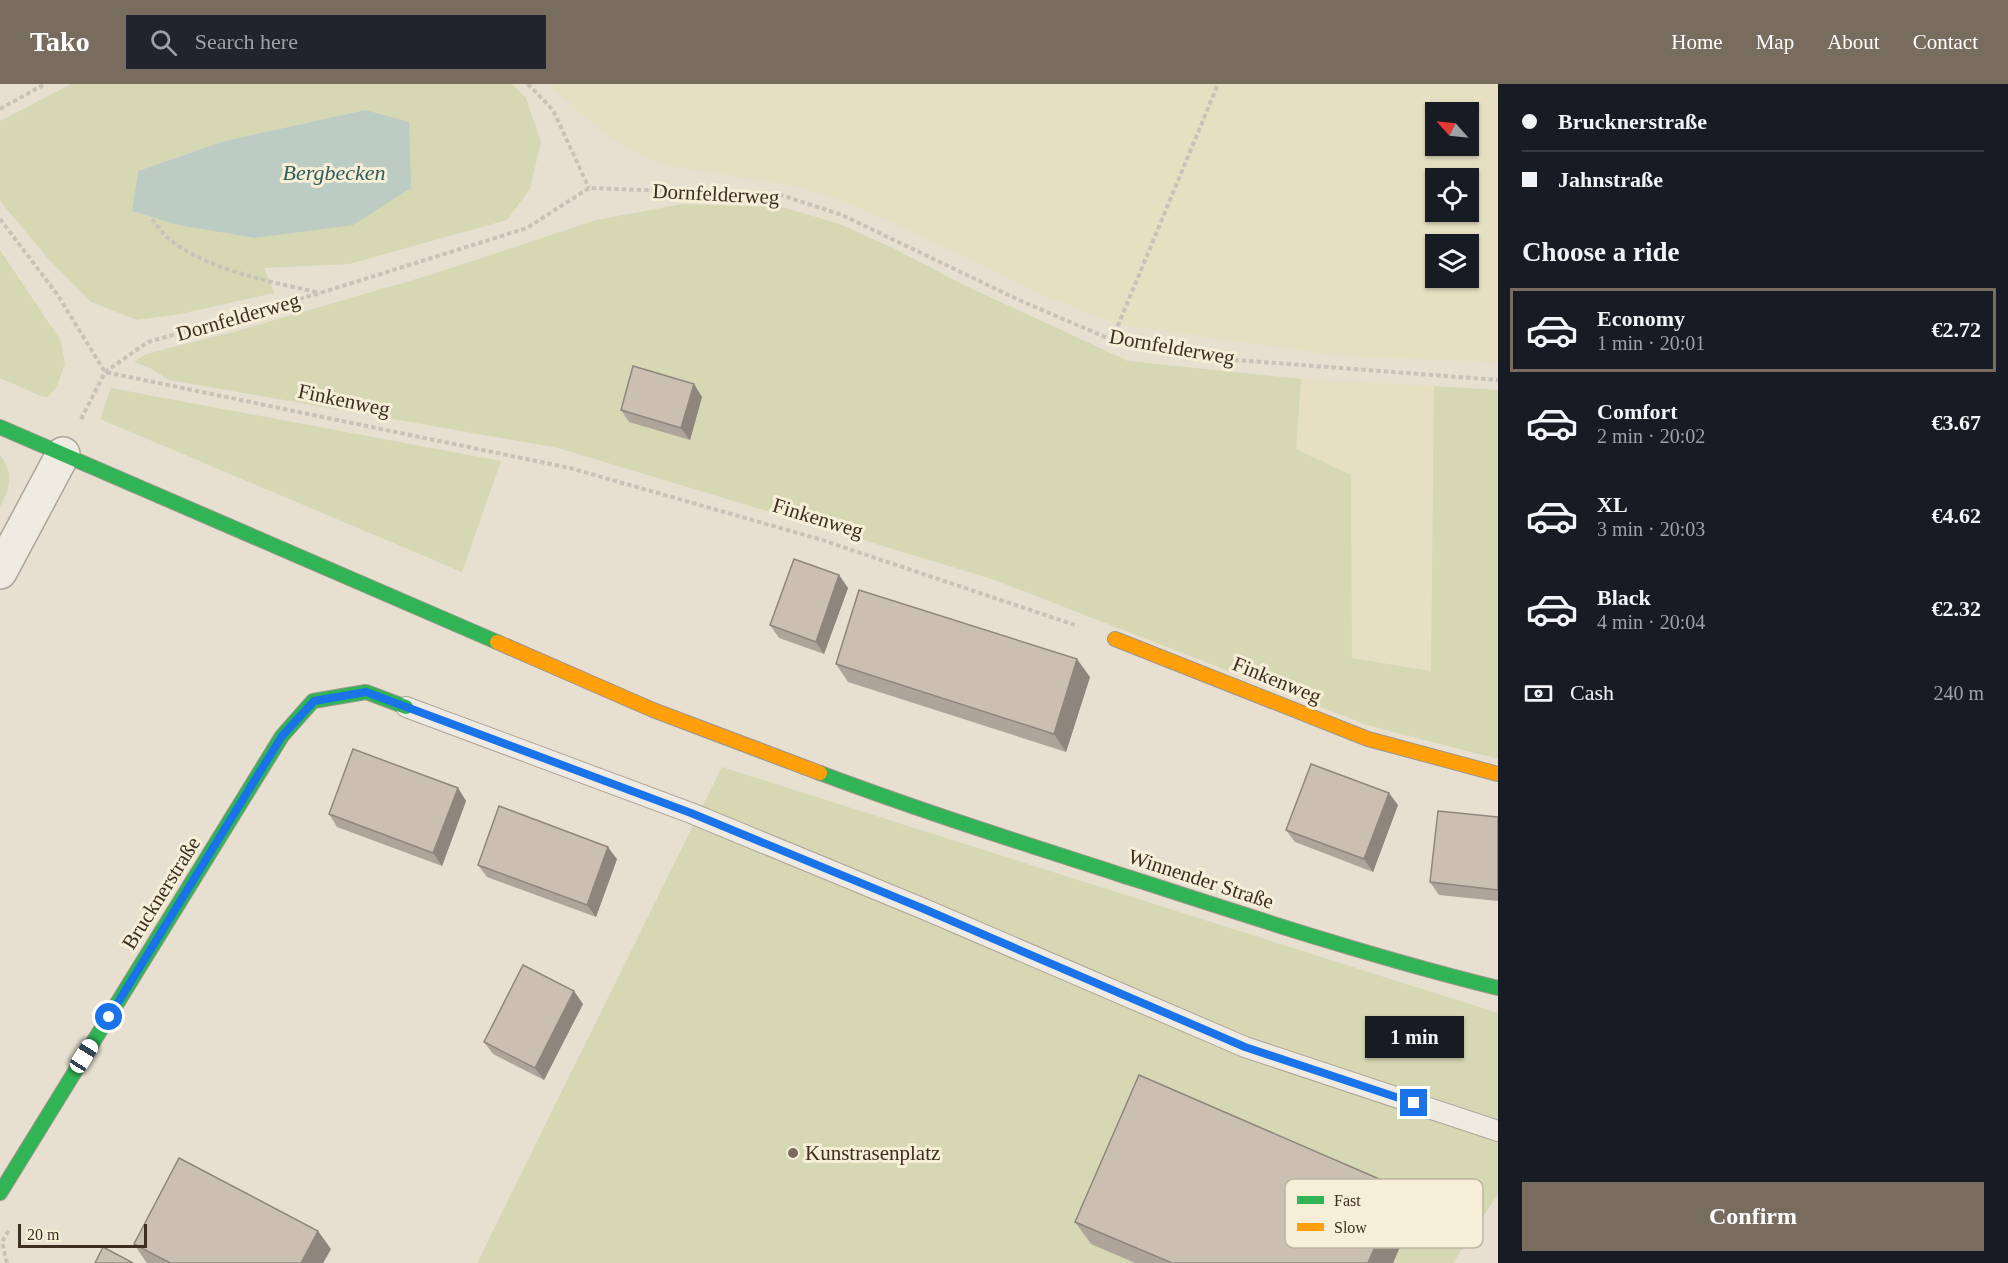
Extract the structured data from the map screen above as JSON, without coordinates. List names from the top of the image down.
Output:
{
  "streets": {
    "street": ["Finkenweg", "Winnender Straße", "Brucknerstraße"],
    "path": ["Dornfelderweg"]
  },
  "crossings": [
    ["Dornfelderweg", "Finkenweg"],
    ["Dornfelderweg", "Winnender Straße"]
  ],
  "water": ["Bergbecken"],
  "places": ["Kunstrasenplatz"],
  "legend": ["Fast", "Slow"],
  "scale_bar": "20 m",
  "north": "top left",
  "page": {
    "header": "Tako",
    "search": "Search here",
    "nav": [
      "Home",
      "Map",
      "About",
      "Contact"
    ],
    "banner": ["Brucknerstraße", "Jahnstraße"],
    "heading": "Choose a ride",
    "list": [
      {
        "name": "Economy",
        "note": "1 min · 20:01",
        "value": "€2.72"
      },
      {
        "name": "Comfort",
        "note": "2 min · 20:02",
        "value": "€3.67"
      },
      {
        "name": "XL",
        "note": "3 min · 20:03",
        "value": "€4.62"
      },
      {
        "name": "Black",
        "note": "4 min · 20:04",
        "value": "€2.32"
      }
    ],
    "pay": ["Cash", "240 m"],
    "bubble": "1 min",
    "buttons": "Confirm",
    "scale": "20 m"
  }
}
